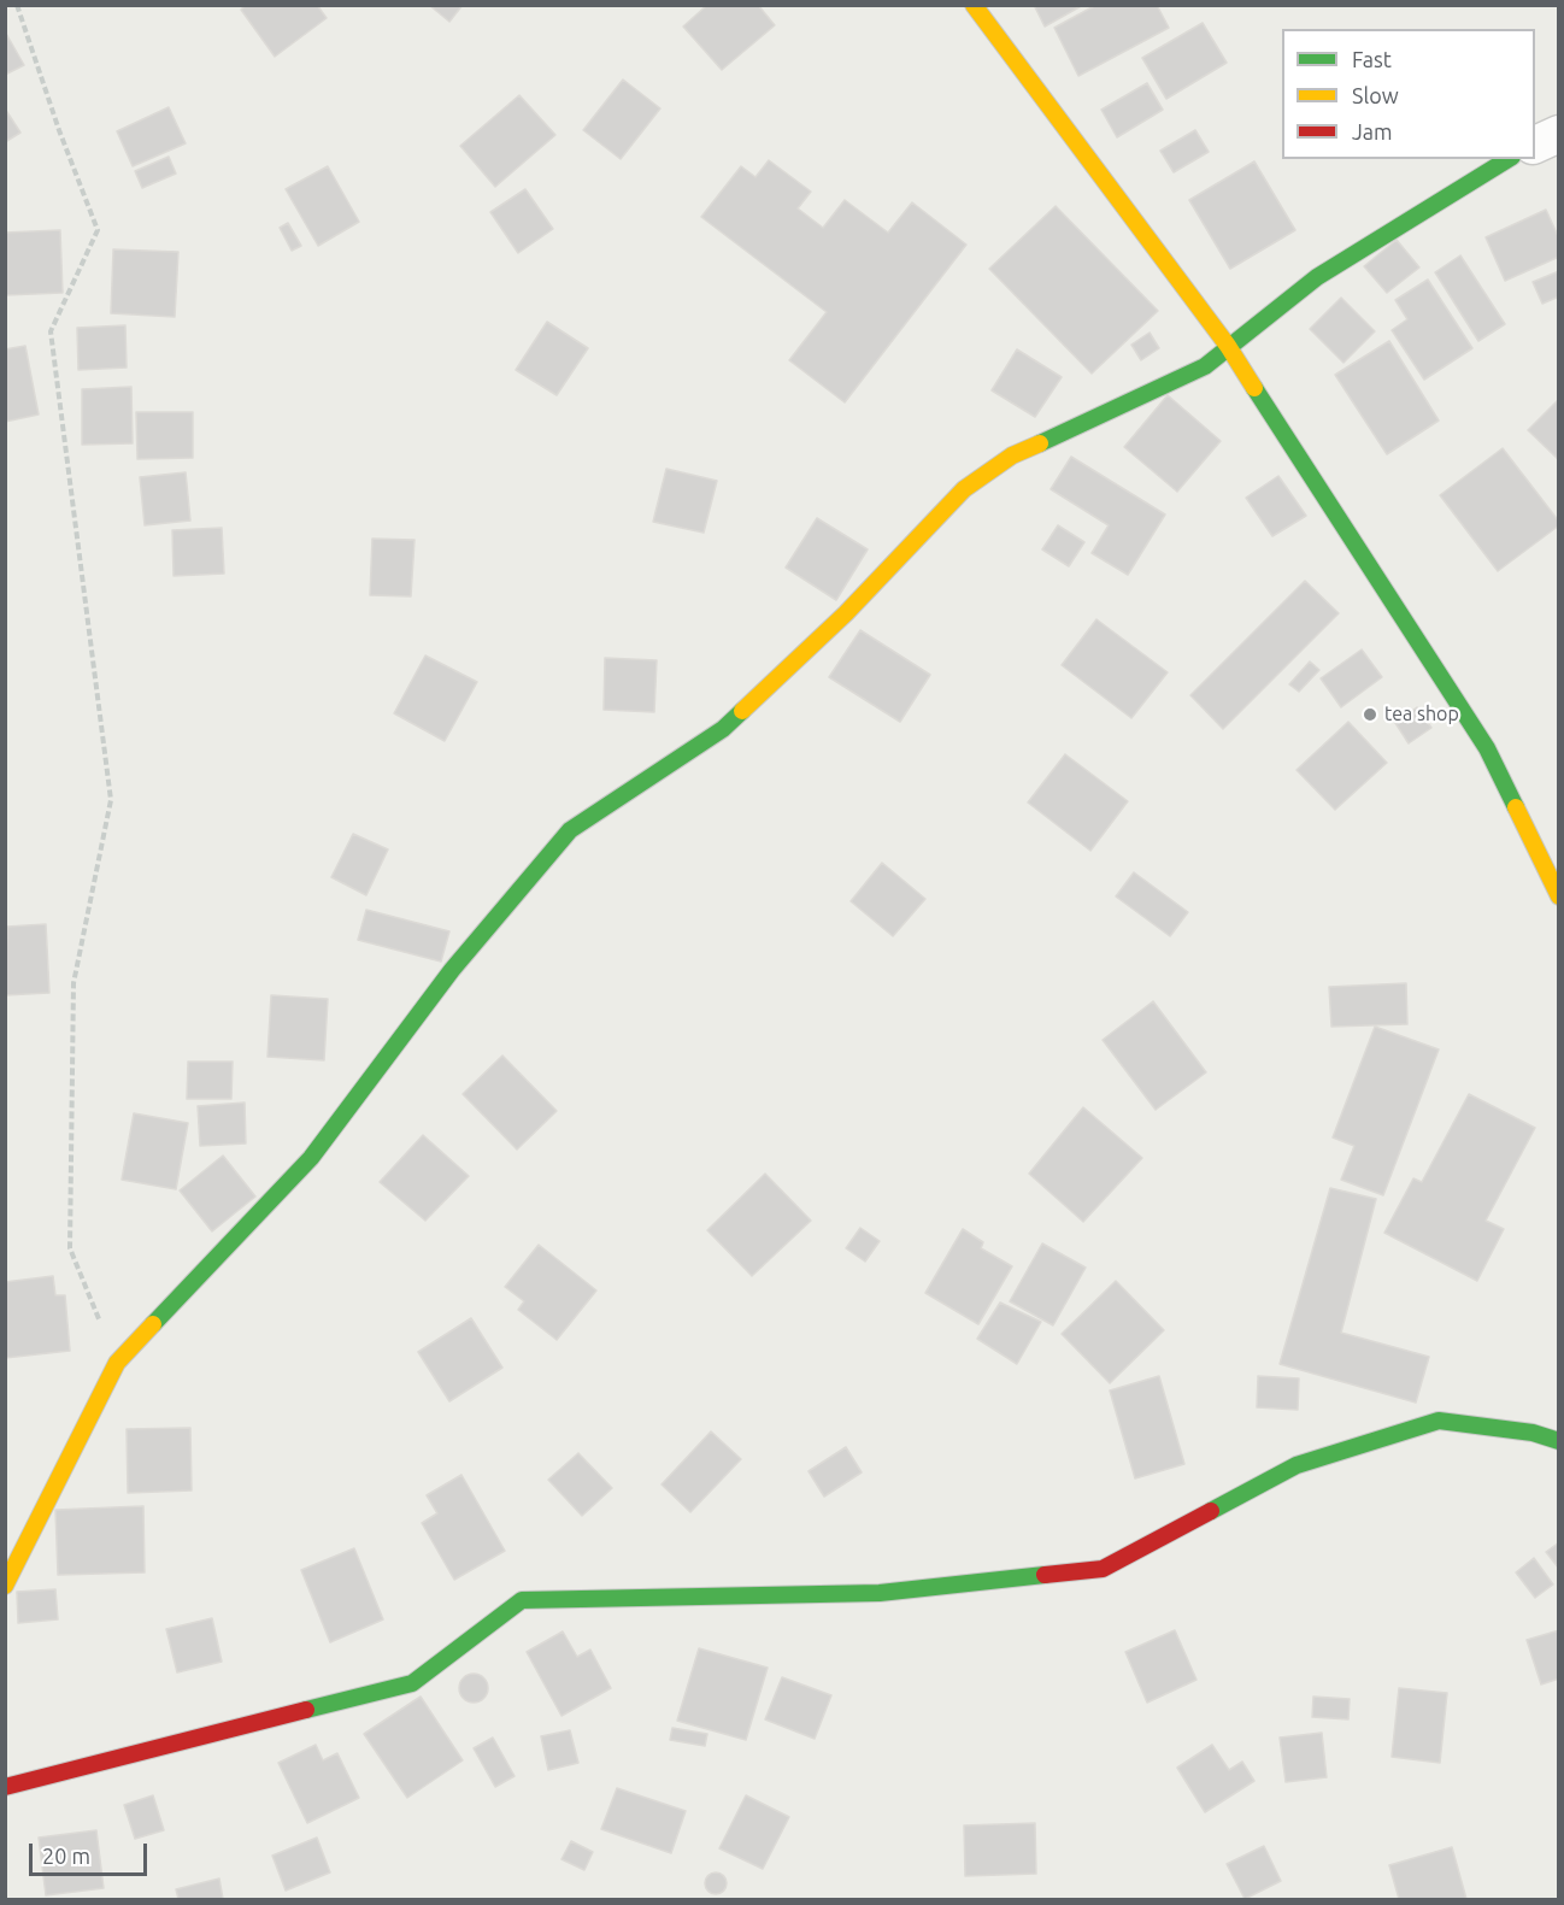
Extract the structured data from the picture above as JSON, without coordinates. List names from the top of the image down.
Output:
{
  "places": ["tea shop"],
  "legend": ["Fast", "Slow", "Jam"],
  "scale_bar": "20 m"
}
